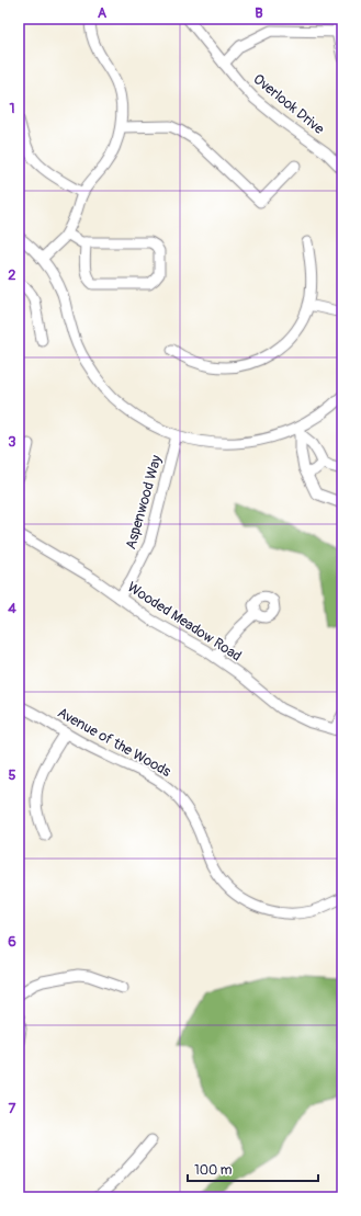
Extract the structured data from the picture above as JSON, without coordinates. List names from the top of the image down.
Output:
{
  "streets": {
    "street": [
      "Overlook Drive",
      "Aspenwood Way",
      "Wooded Meadow Road",
      "Avenue of the Woods"
    ]
  },
  "crossings": [
    ["Aspenwood Way", "Wooded Meadow Road"]
  ],
  "scale_bar": "100 m",
  "grid": {
    "columns": ["A", "B"],
    "rows": [
      "1",
      "2",
      "3",
      "4",
      "5",
      "6",
      "7"
    ]
  }
}
